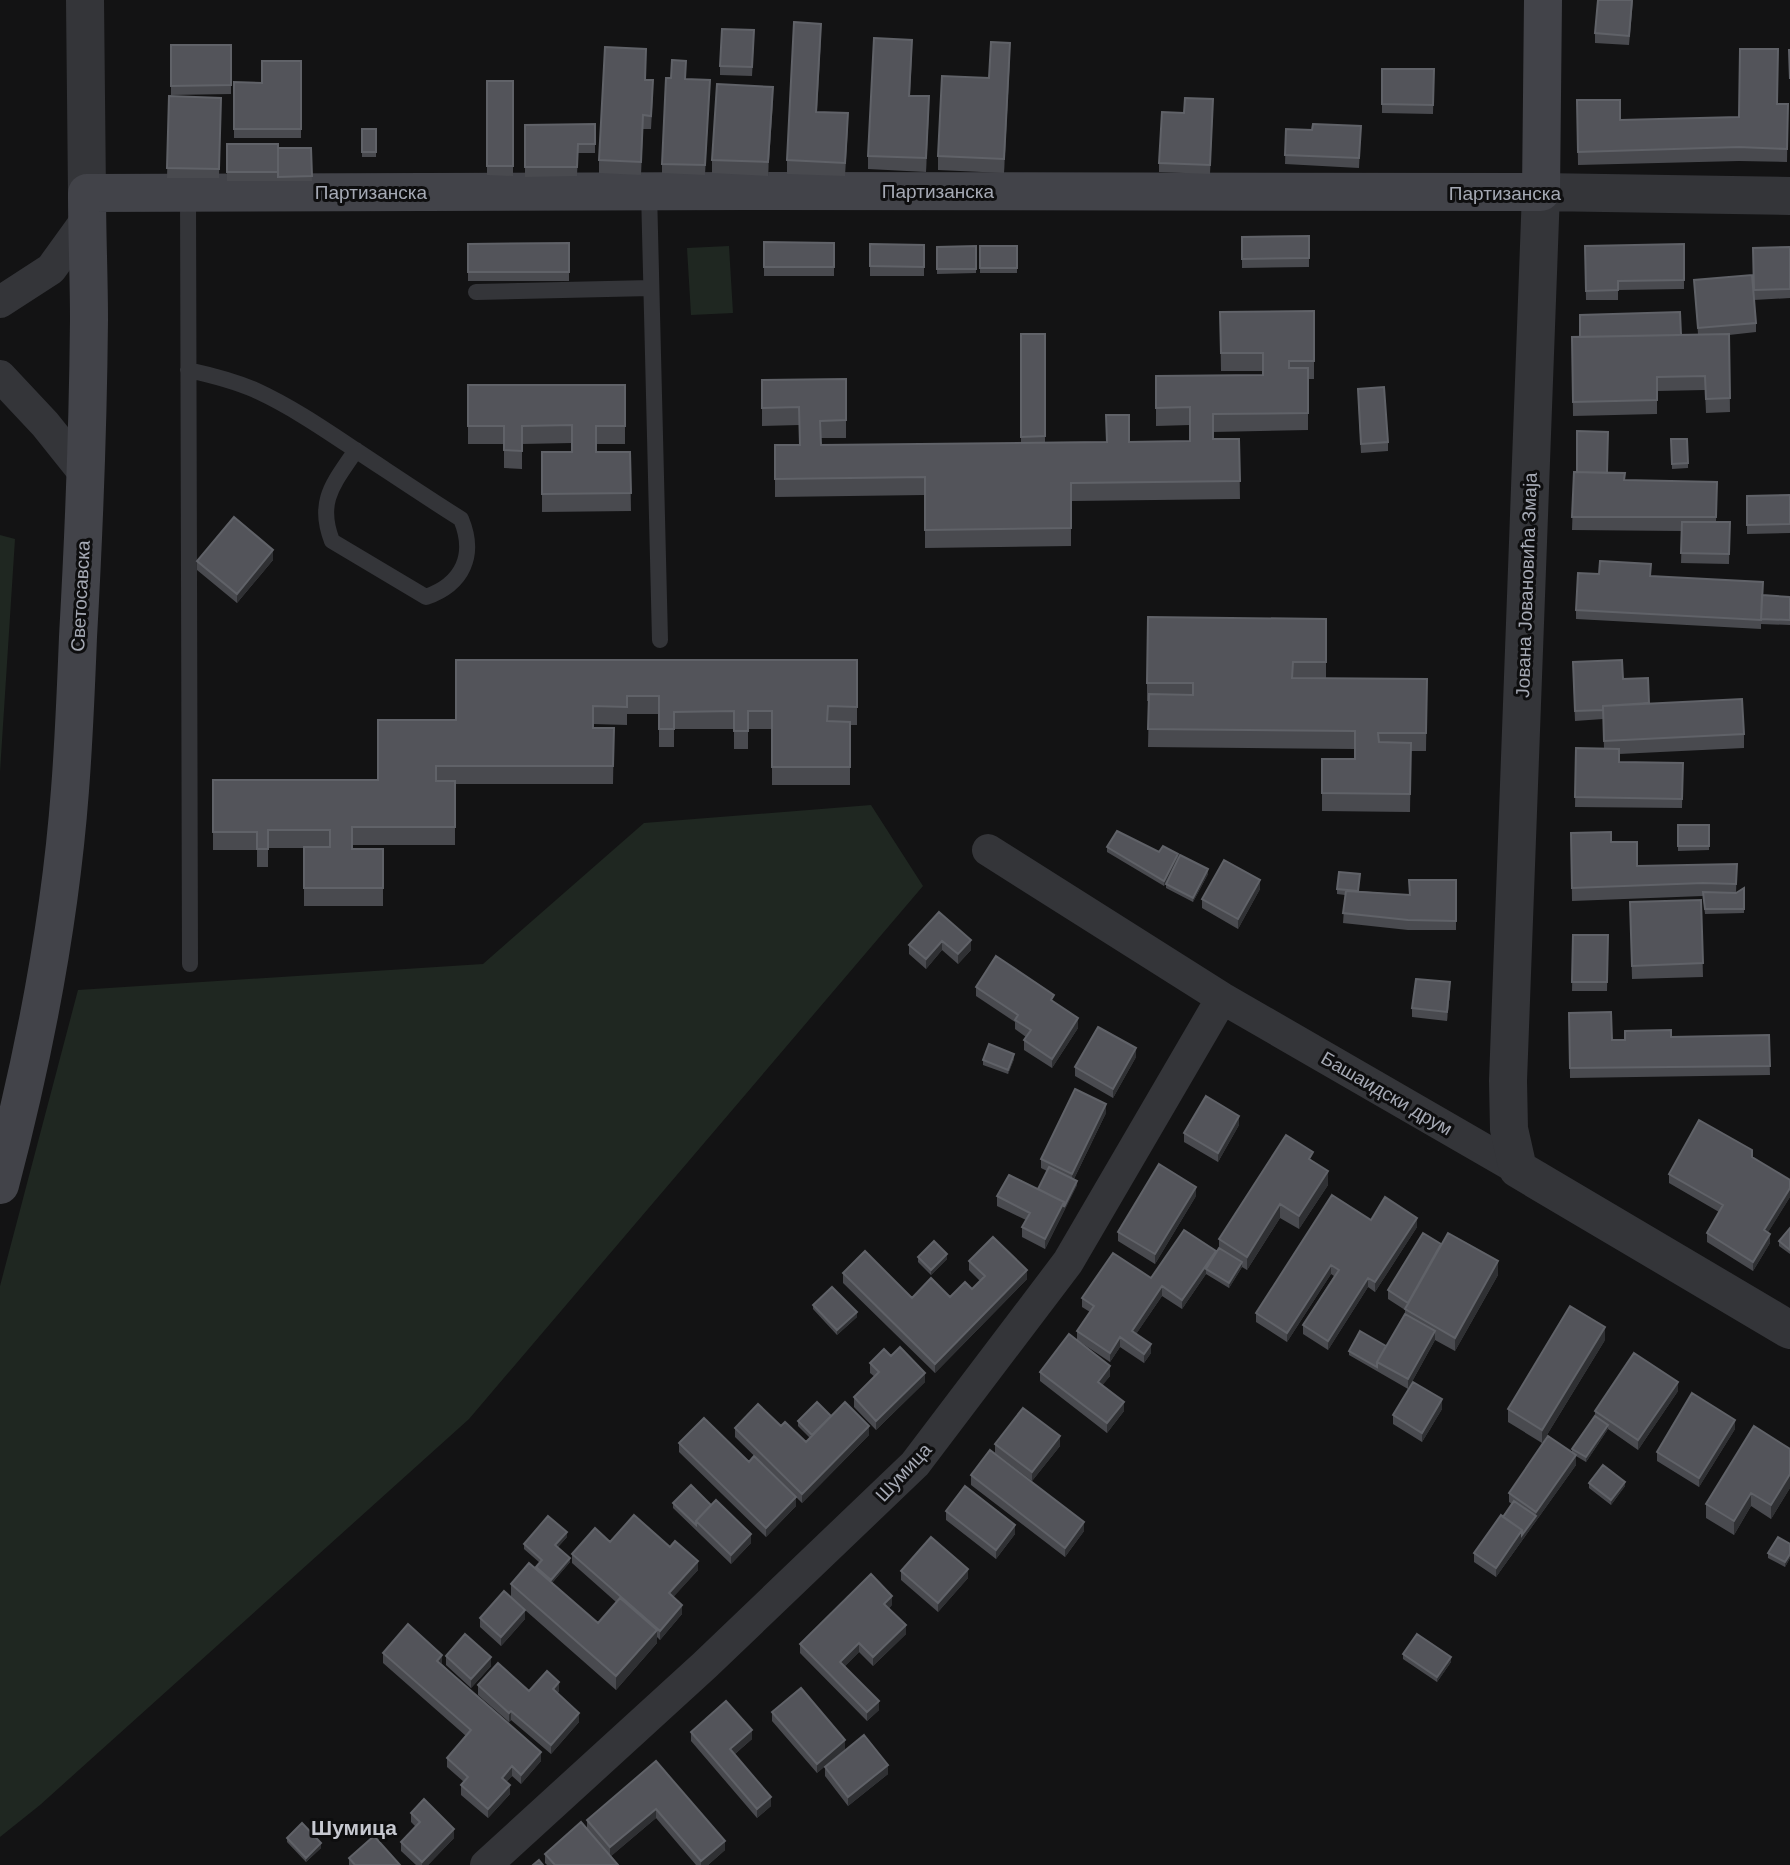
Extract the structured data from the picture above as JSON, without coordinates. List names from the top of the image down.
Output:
{
  "streets": {
    "main road": ["Партизанска", "Јована Јовановића Змаја", "Светосавска"],
    "street": ["Башаидски друм", "Шумица"]
  },
  "crossings": [
    ["Партизанска", "Јована Јовановића Змаја"],
    ["Партизанска", "Светосавска"],
    ["Јована Јовановића Змаја", "Башаидски друм"],
    ["Башаидски друм", "Шумица"]
  ],
  "districts": ["Шумица"]
}
